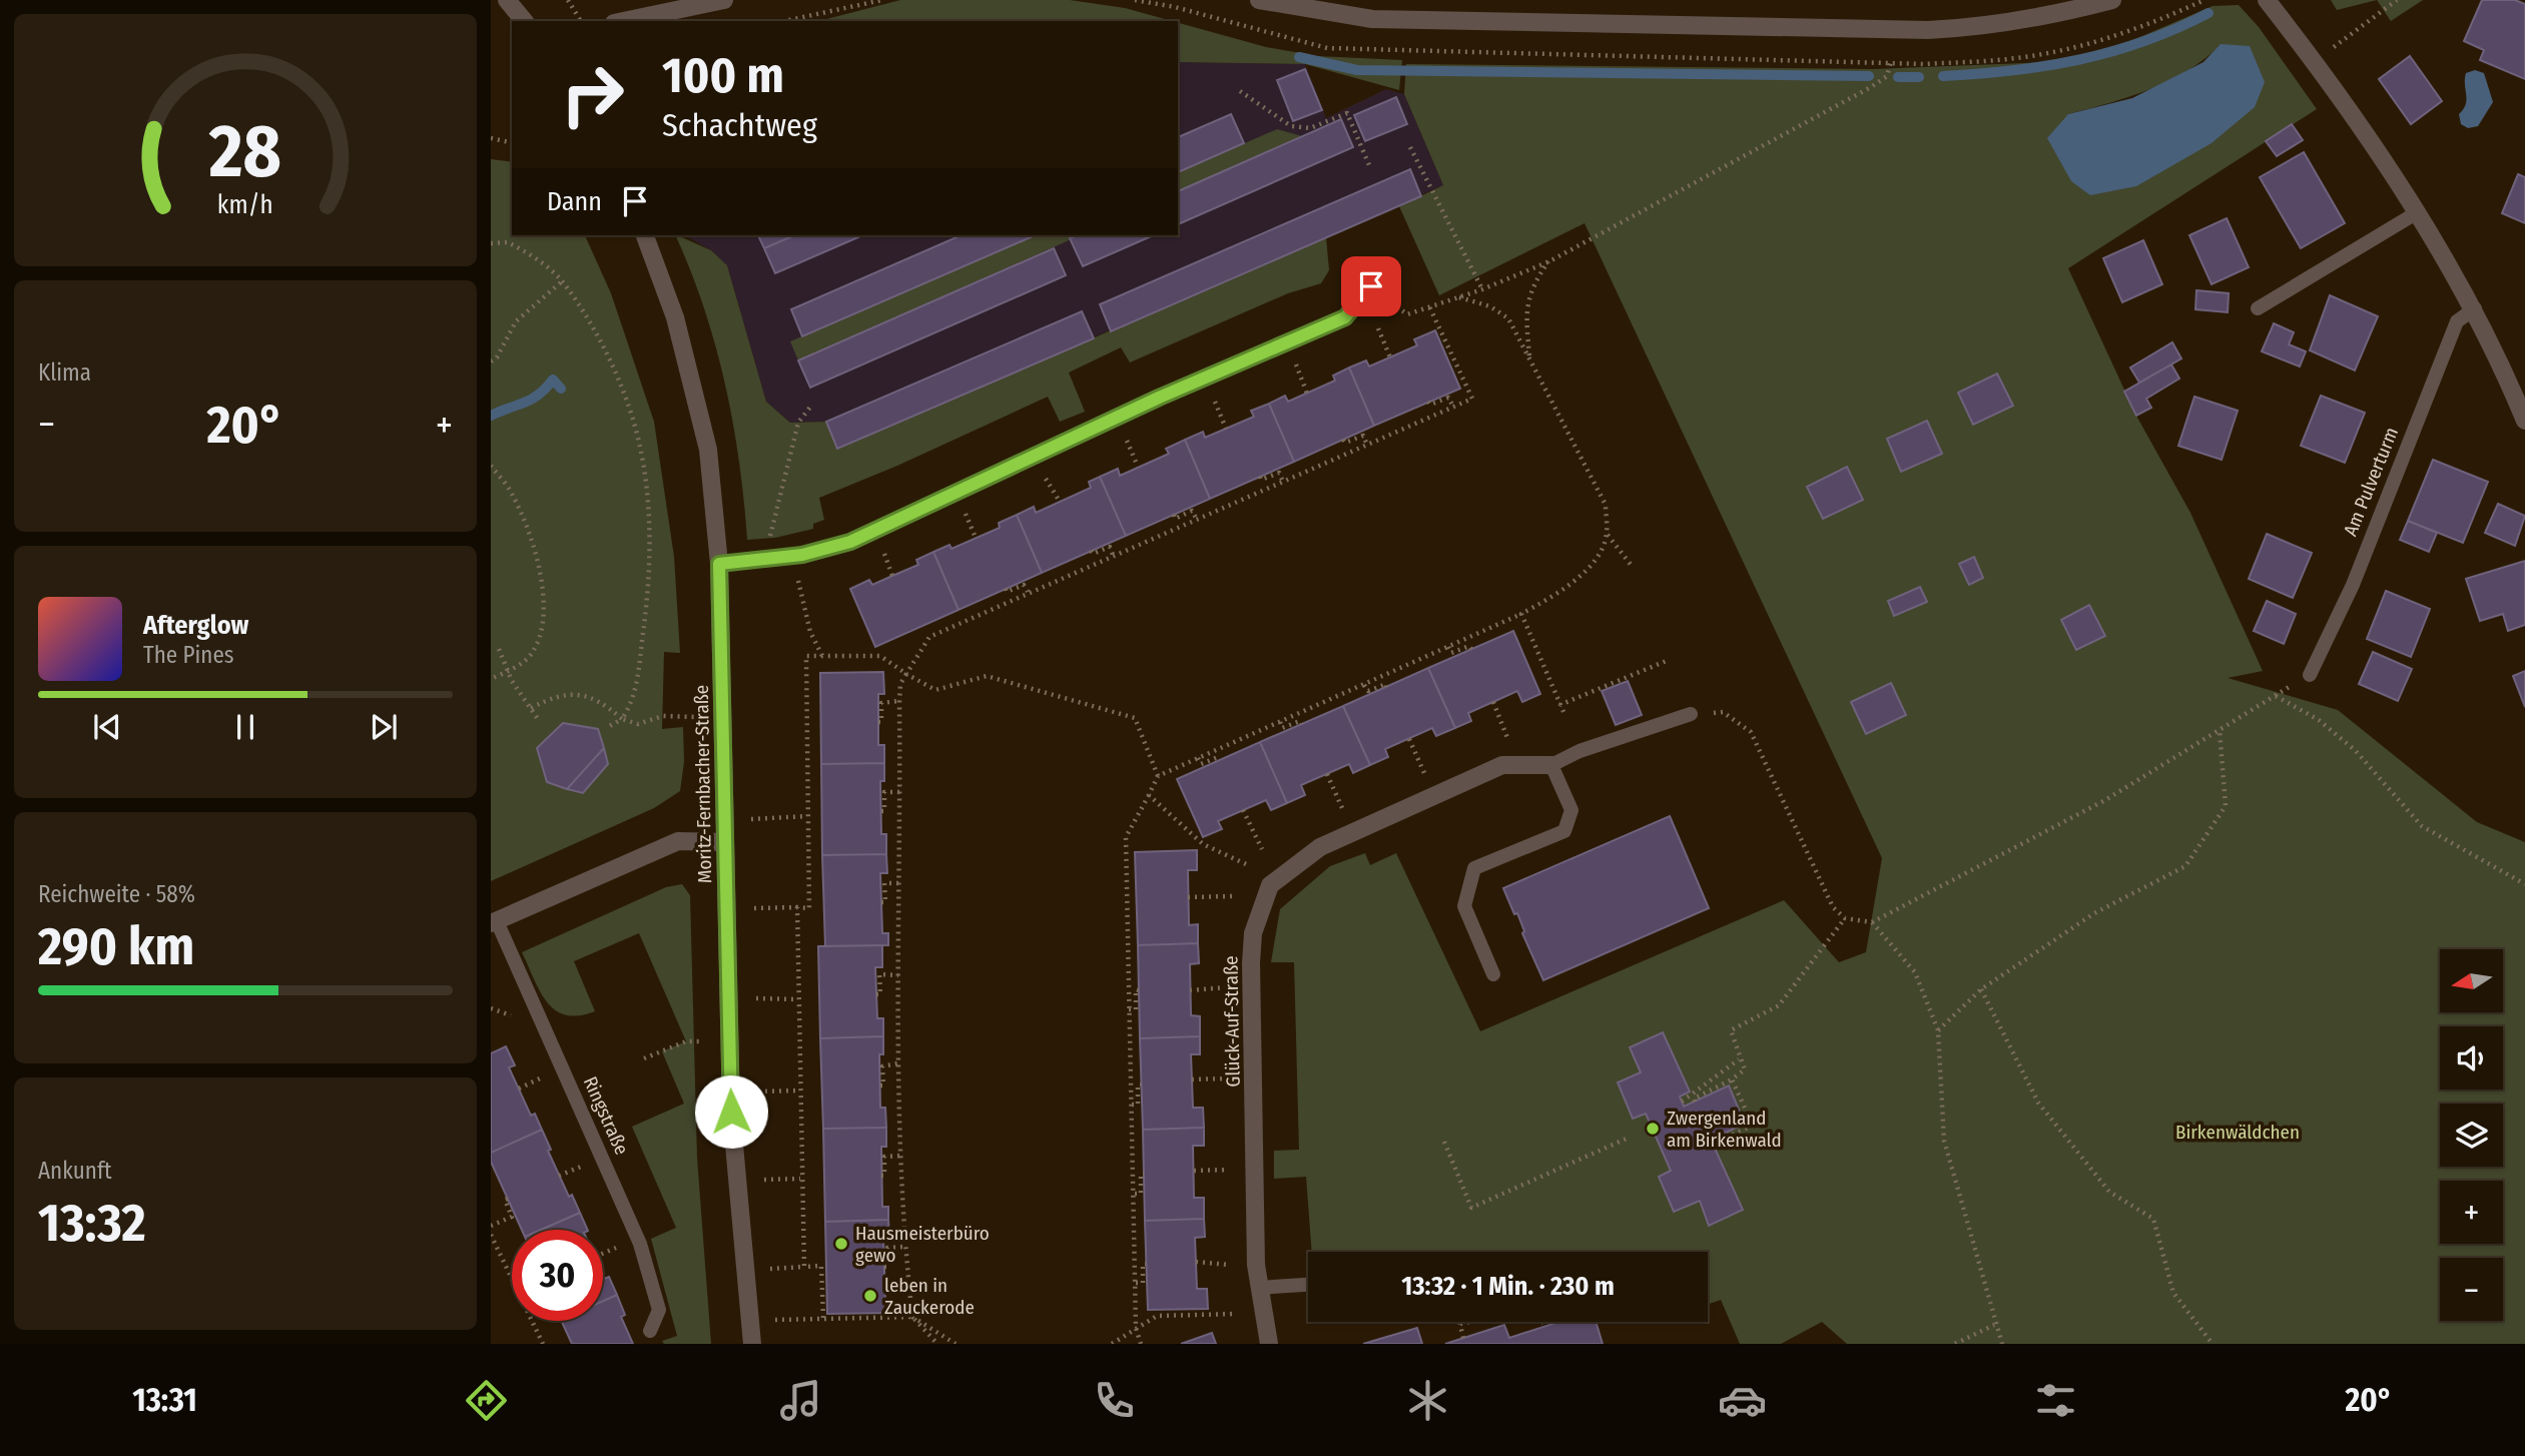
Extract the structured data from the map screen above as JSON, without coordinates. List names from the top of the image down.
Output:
{
  "streets": {
    "street": ["Moritz-Fernbacher-Straße", "Glück-Auf-Straße", "Ringstraße"],
    "lane": ["Am Pulverturm"]
  },
  "crossings": [
    ["Moritz-Fernbacher-Straße", "Ringstraße"]
  ],
  "parks": ["Birkenwäldchen"],
  "places": ["Zwergenland am Birkenwald", "Hausmeisterbüro gewo", "leben in Zauckerode"],
  "north": "left",
  "page": {
    "turn": ["100 m", "Schachtweg"],
    "then": "Dann",
    "tile": [
      "Klima",
      ["Reichweite · 58%", "290 km"],
      ["Ankunft", "13:32"]
    ],
    "heat": ["−", "20°", "+"],
    "song": ["Afterglow", "The Pines"],
    "map_buttons": ["+", "−"],
    "limit": "30",
    "trip": "13:32 · 1 Min. · 230 m",
    "tabs": ["13:31", "20°"],
    "gauge": ["28", "km/h"]
  }
}
